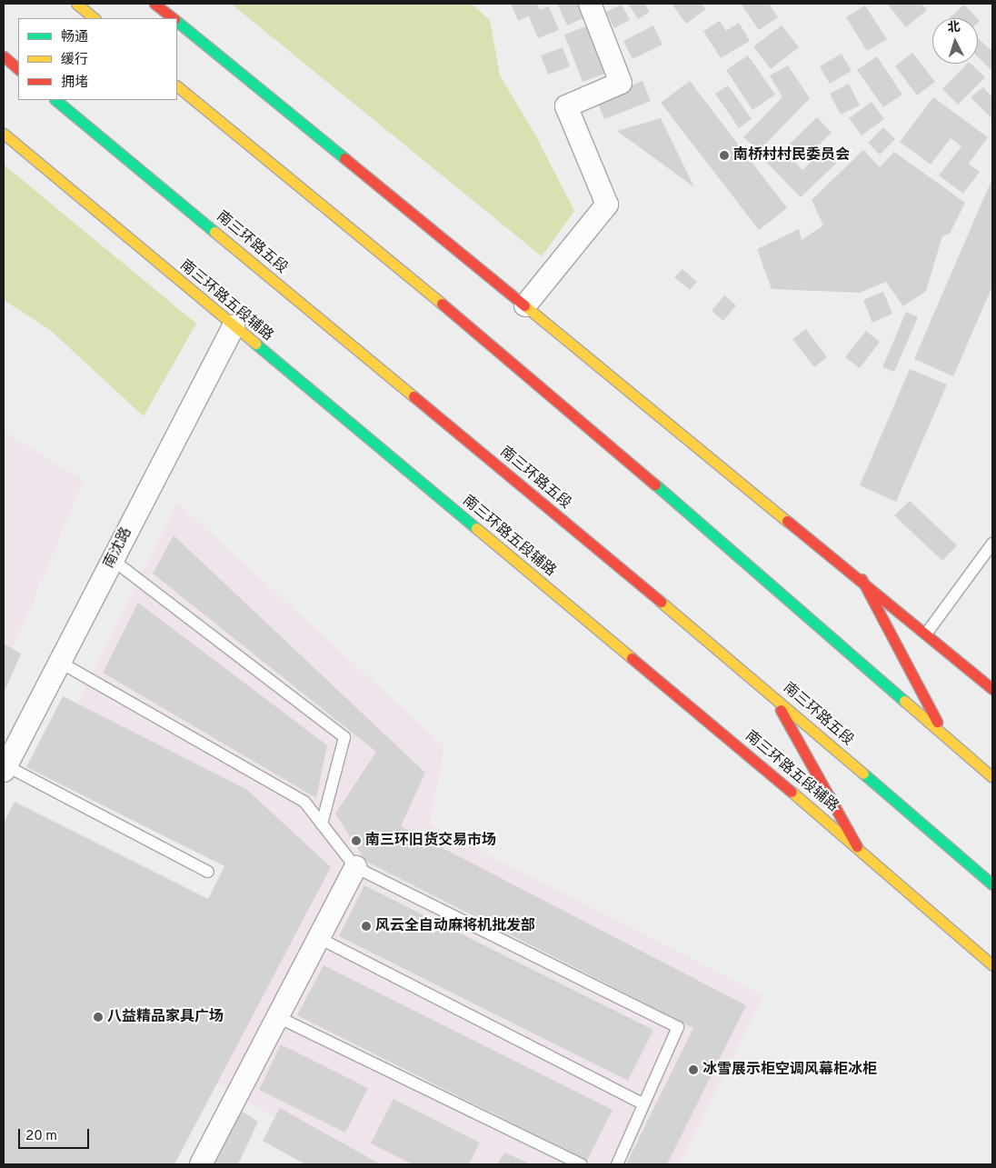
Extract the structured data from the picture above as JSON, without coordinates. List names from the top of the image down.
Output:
{
  "streets": {
    "main road": ["南三环路五段", "南三环路五段辅路"],
    "street": ["南沈路"]
  },
  "crossings": [
    ["南三环路五段辅路", "南沈路"]
  ],
  "places": [
    "南桥村村民委员会",
    "南三环旧货交易市场",
    "风云全自动麻将机批发部",
    "八益精品家具广场",
    "冰雪展示柜空调风幕柜冰柜"
  ],
  "legend": ["畅通", "缓行", "拥堵"],
  "scale_bar": "20 m",
  "north": "top"
}
